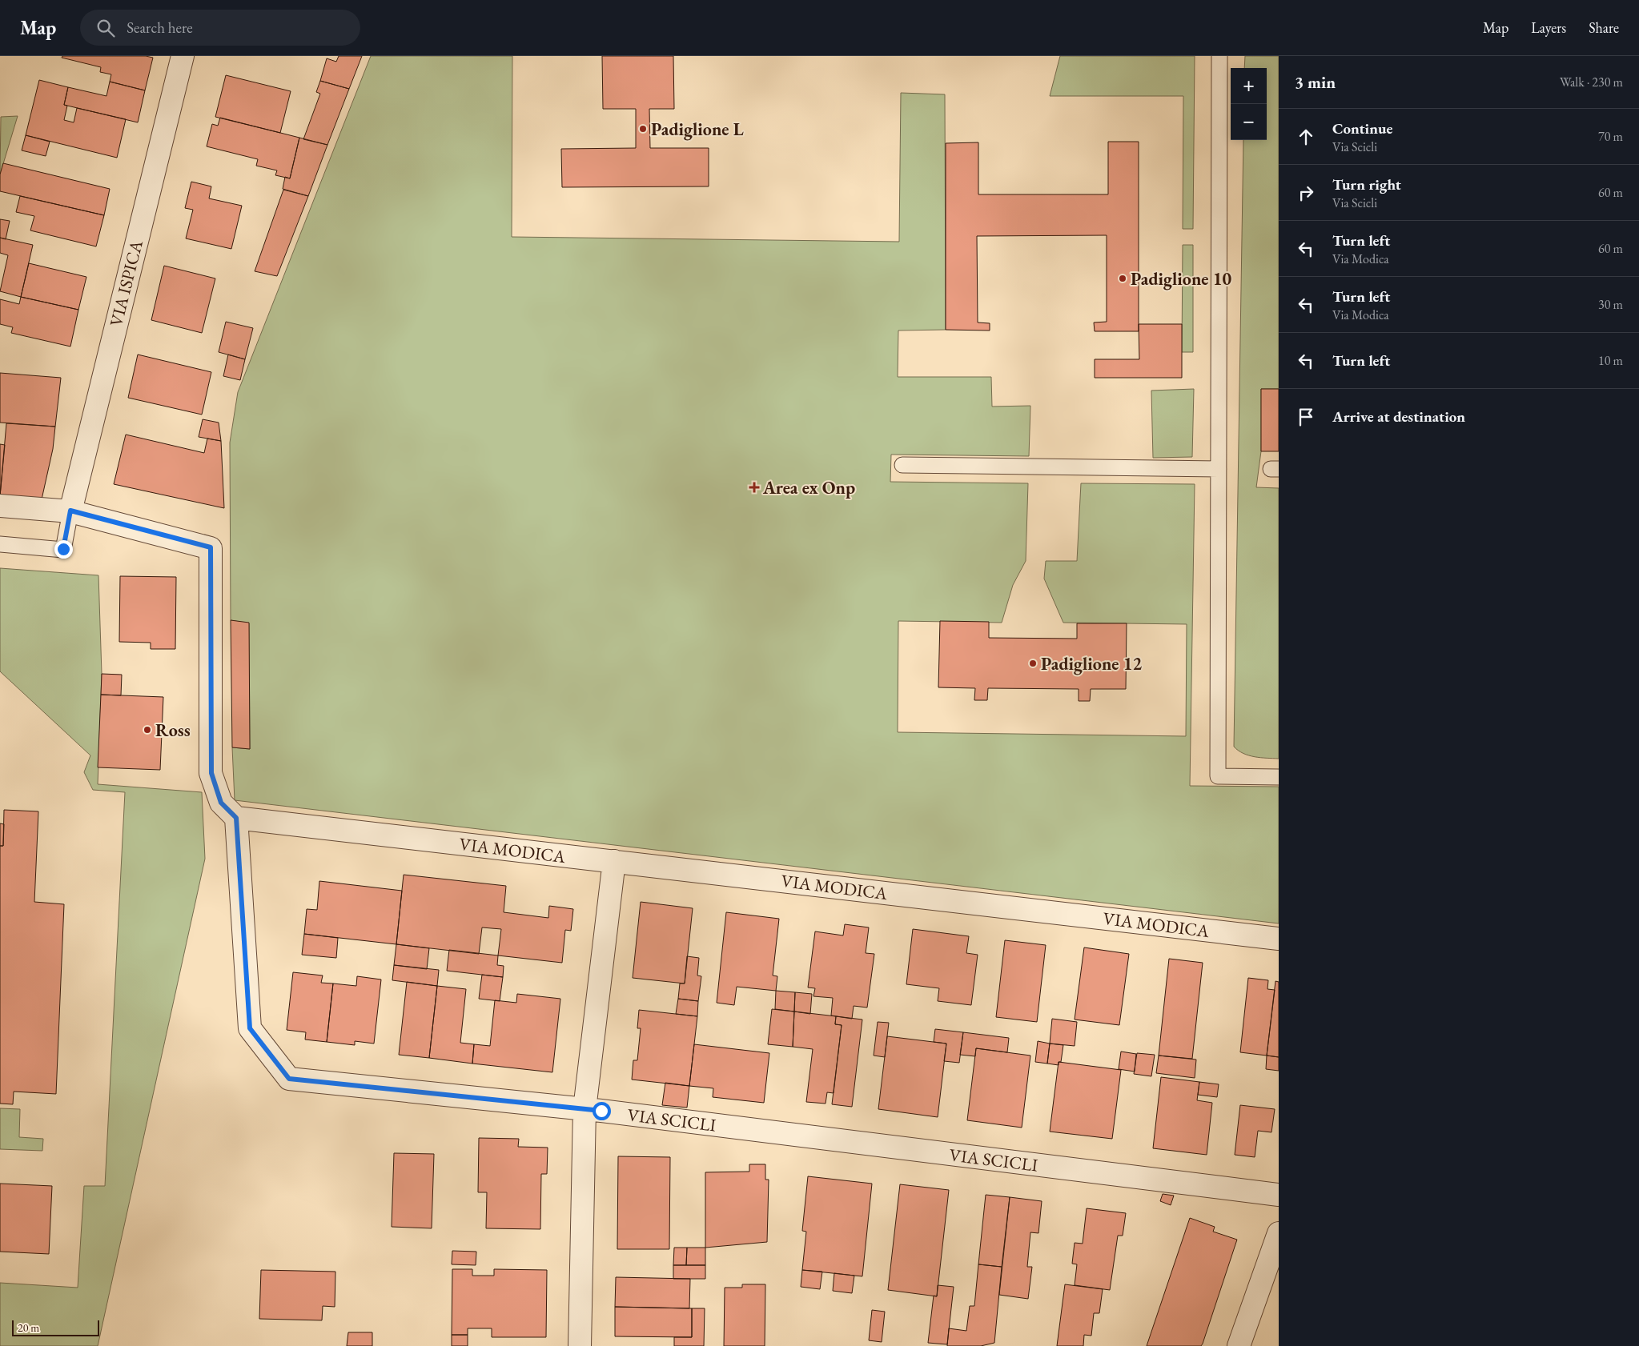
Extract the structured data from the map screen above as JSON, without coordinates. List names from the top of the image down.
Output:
{
  "streets": {
    "street": ["VIA ISPICA", "VIA MODICA", "VIA SCICLI"]
  },
  "crossings": [
    ["VIA MODICA", "VIA SCICLI"]
  ],
  "places": {
    "other": [
      "Padiglione L",
      "Padiglione 10",
      "Padiglione 12",
      "Ross"
    ],
    "health": ["Area ex Onp"]
  },
  "scale_bar": "20 m",
  "page": {
    "header": "Map",
    "search": "Search here",
    "nav": ["Map", "Layers", "Share"],
    "heading": ["3 min", "Walk · 230 m"],
    "map_buttons": ["+", "−"],
    "list": [
      ["Continue", "Via Scicli", "70 m"],
      ["Turn right", "Via Scicli", "60 m"],
      ["Turn left", "Via Modica", "60 m"],
      ["Turn left", "Via Modica", "30 m"],
      ["Turn left", "10 m"],
      "Arrive at destination"
    ],
    "scale": "20 m"
  }
}
